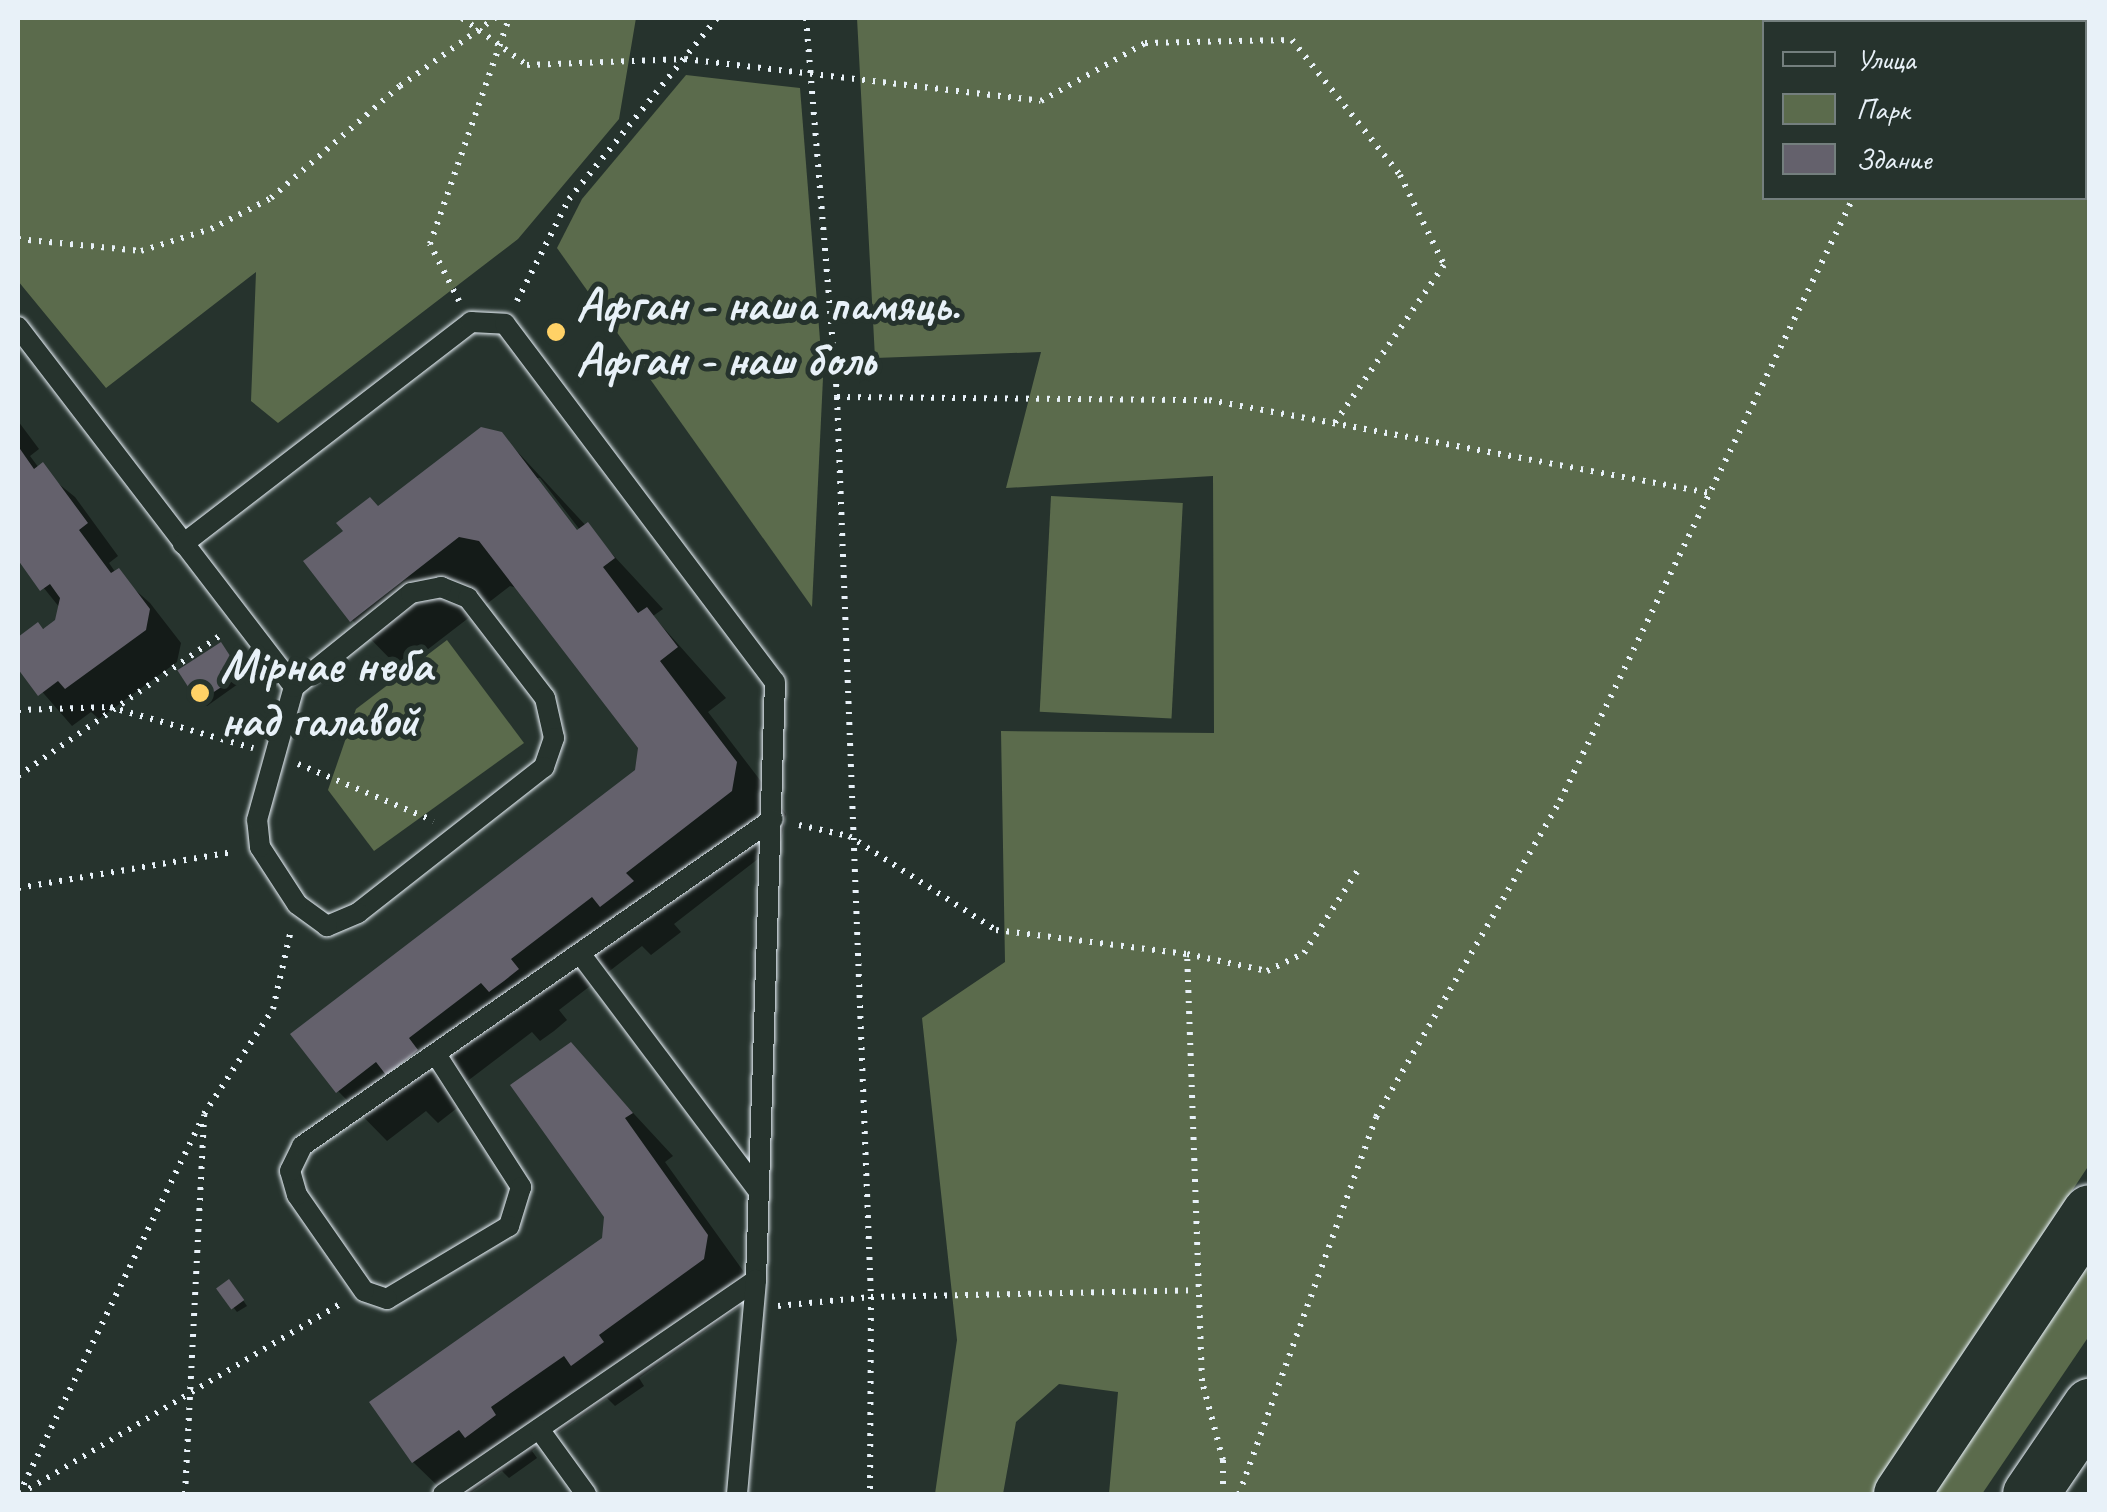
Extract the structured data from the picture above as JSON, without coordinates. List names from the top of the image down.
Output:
{
  "places": ["Афган - наша памяць. Афган - наш боль", "Мірнае неба над галавой"],
  "legend": ["Улица", "Парк", "Здание"]
}
